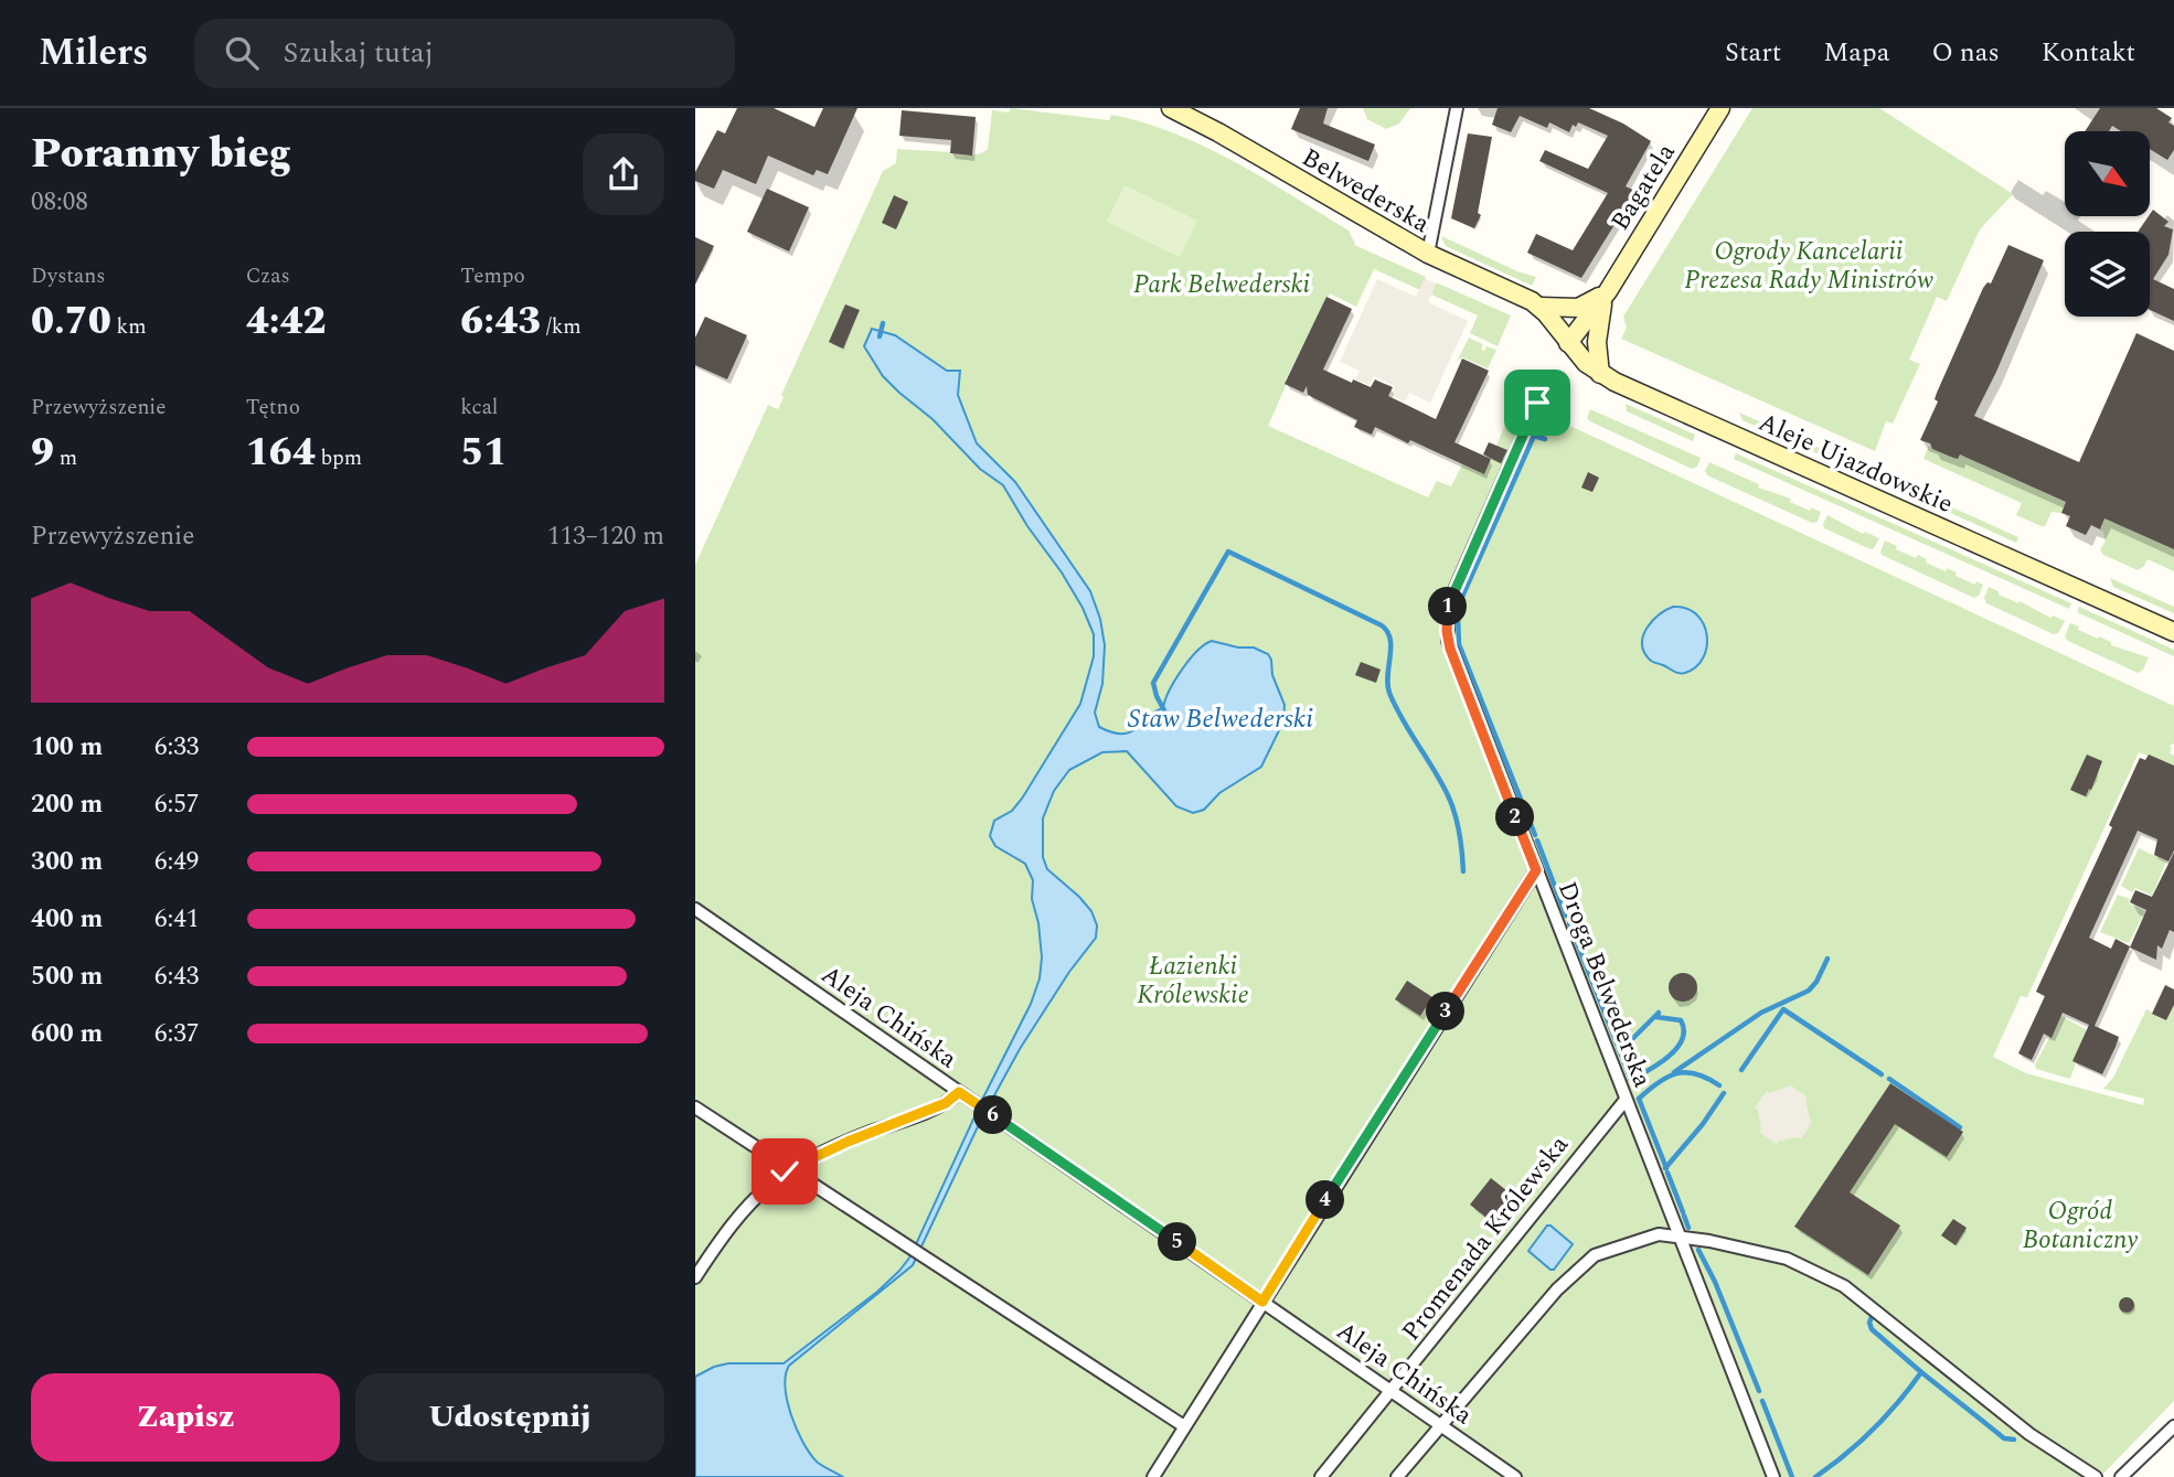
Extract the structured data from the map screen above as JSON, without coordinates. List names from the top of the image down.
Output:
{
  "streets": {
    "street": [
      "Bagatela",
      "Belwederska",
      "Aleje Ujazdowskie",
      "Droga Belwederska",
      "Aleja Chińska",
      "Promenada Królewska"
    ]
  },
  "crossings": [
    ["Bagatela", "Aleje Ujazdowskie"],
    ["Belwederska", "Aleje Ujazdowskie"],
    ["Droga Belwederska", "Promenada Królewska"],
    ["Aleja Chińska", "Promenada Królewska"]
  ],
  "water": ["Staw Belwederski"],
  "parks": [
    "Ogrody Kancelarii Prezesa Rady Ministrów",
    "Park Belwederski",
    "Łazienki Królewskie",
    "Ogród Botaniczny"
  ],
  "north": "bottom right",
  "page": {
    "header": "Milers",
    "search": "Szukaj tutaj",
    "nav": [
      "Start",
      "Mapa",
      "O nas",
      "Kontakt"
    ],
    "heading": ["Poranny bieg", "08:08"],
    "stats": [
      ["Dystans", "0.70 km"],
      ["Czas", "4:42"],
      ["Tempo", "6:43 /km"],
      ["Przewyższenie", "9 m"],
      ["Tętno", "164 bpm"],
      ["kcal", "51"]
    ],
    "chart": ["Przewyższenie", "113–120 m"],
    "pins": [
      "1",
      "2",
      "3",
      "6",
      "4",
      "5"
    ],
    "list": [
      {
        "name": "100 m",
        "note": "6:33"
      },
      {
        "name": "200 m",
        "note": "6:57"
      },
      {
        "name": "300 m",
        "note": "6:49"
      },
      {
        "name": "400 m",
        "note": "6:41"
      },
      {
        "name": "500 m",
        "note": "6:43"
      },
      {
        "name": "600 m",
        "note": "6:37"
      }
    ],
    "buttons": ["Zapisz", "Udostępnij"]
  }
}
